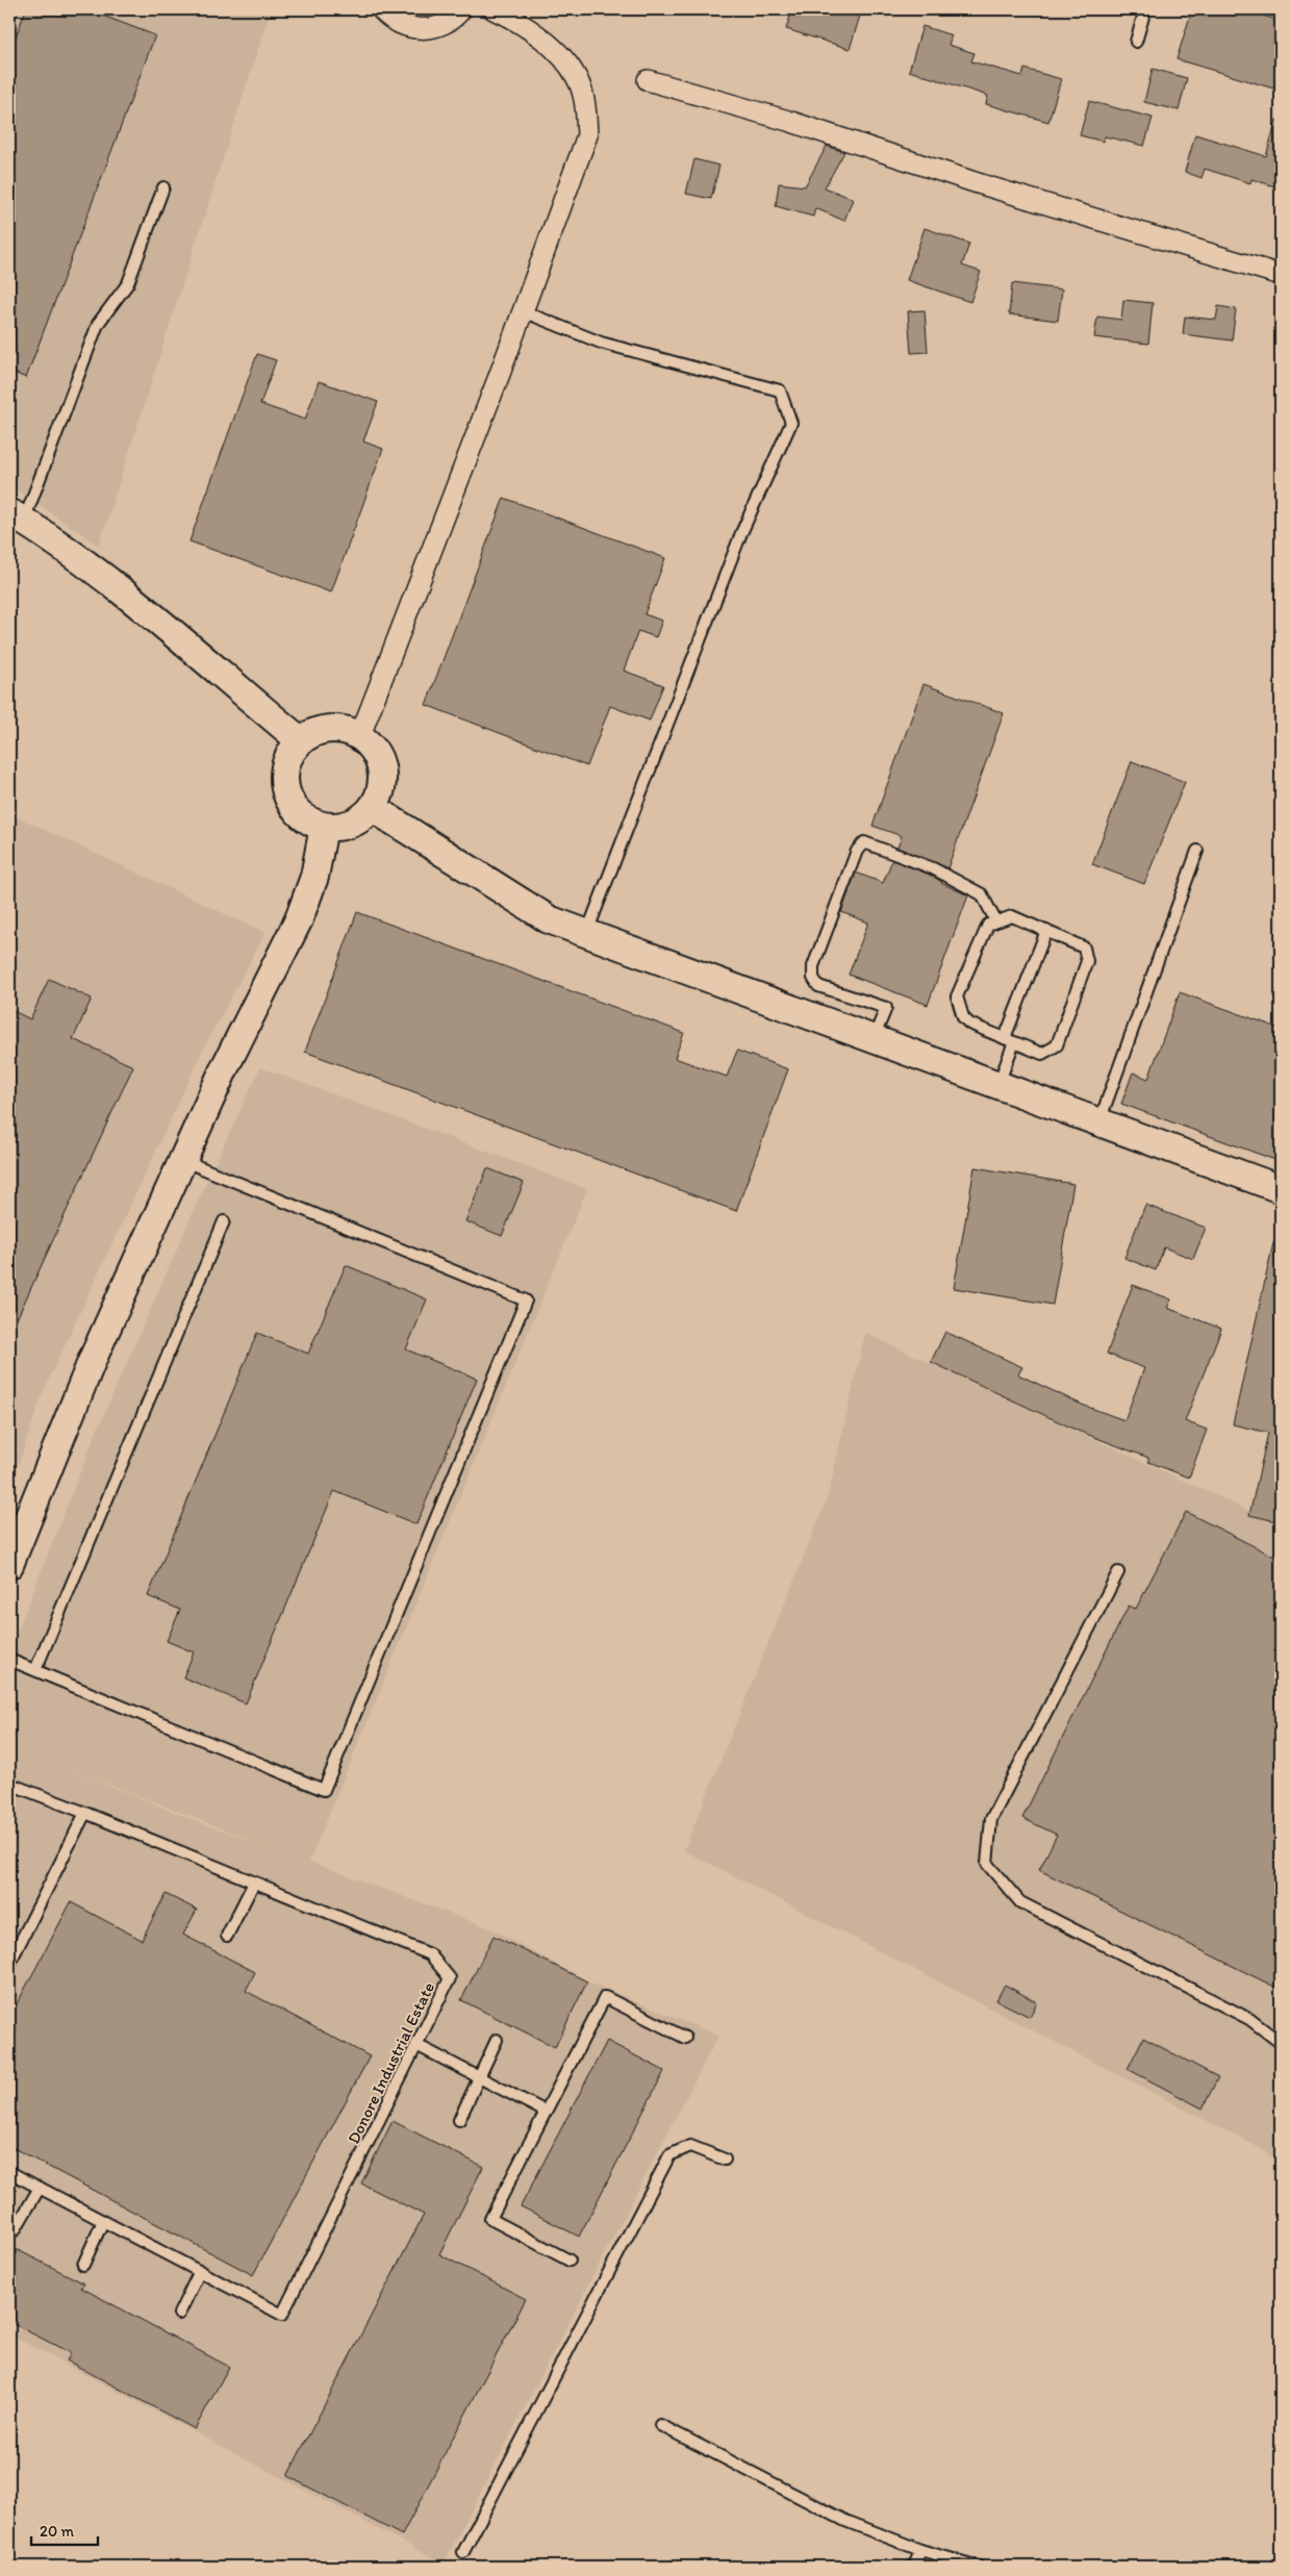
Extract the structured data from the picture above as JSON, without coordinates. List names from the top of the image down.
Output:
{
  "streets": {
    "lane": ["Donore Industrial Estate"]
  },
  "scale_bar": "20 m"
}
